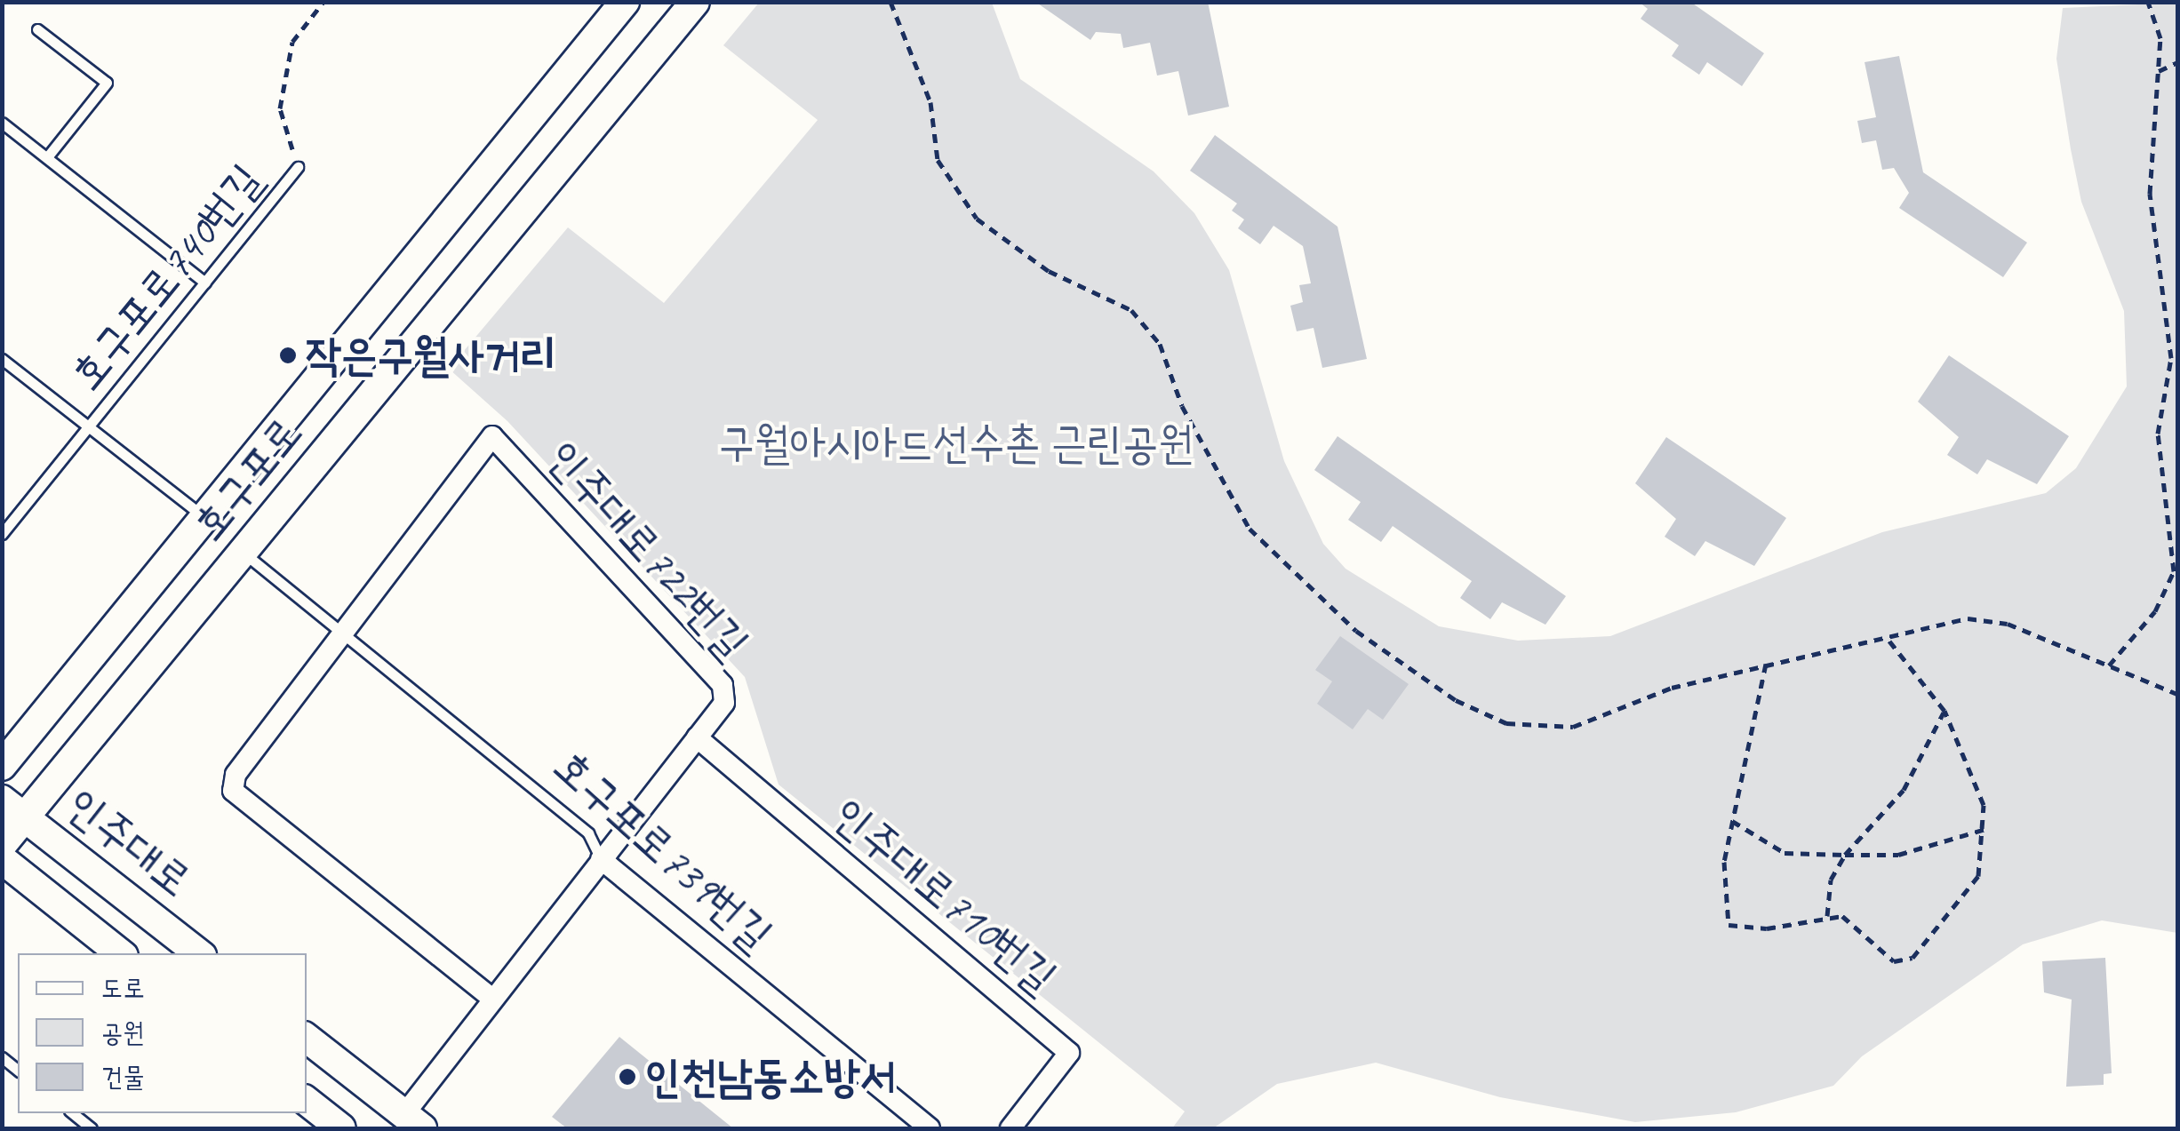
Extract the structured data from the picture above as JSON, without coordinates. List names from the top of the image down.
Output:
{
  "streets": {
    "main road": ["호구포로", "인주대로"],
    "street": ["인주대로722번길", "호구포로739번길", "인주대로710번길"],
    "lane": ["호구포로740번길"]
  },
  "crossings": [
    ["호구포로740번길", "호구포로"],
    ["호구포로", "인주대로"],
    ["호구포로", "호구포로739번길"],
    ["인주대로722번길", "호구포로739번길"],
    ["인주대로722번길", "인주대로710번길"]
  ],
  "parks": ["구월아시아드선수촌 근린공원"],
  "places": ["작은구월사거리", "인천남동소방서"],
  "legend": ["도로", "공원", "건물"]
}
